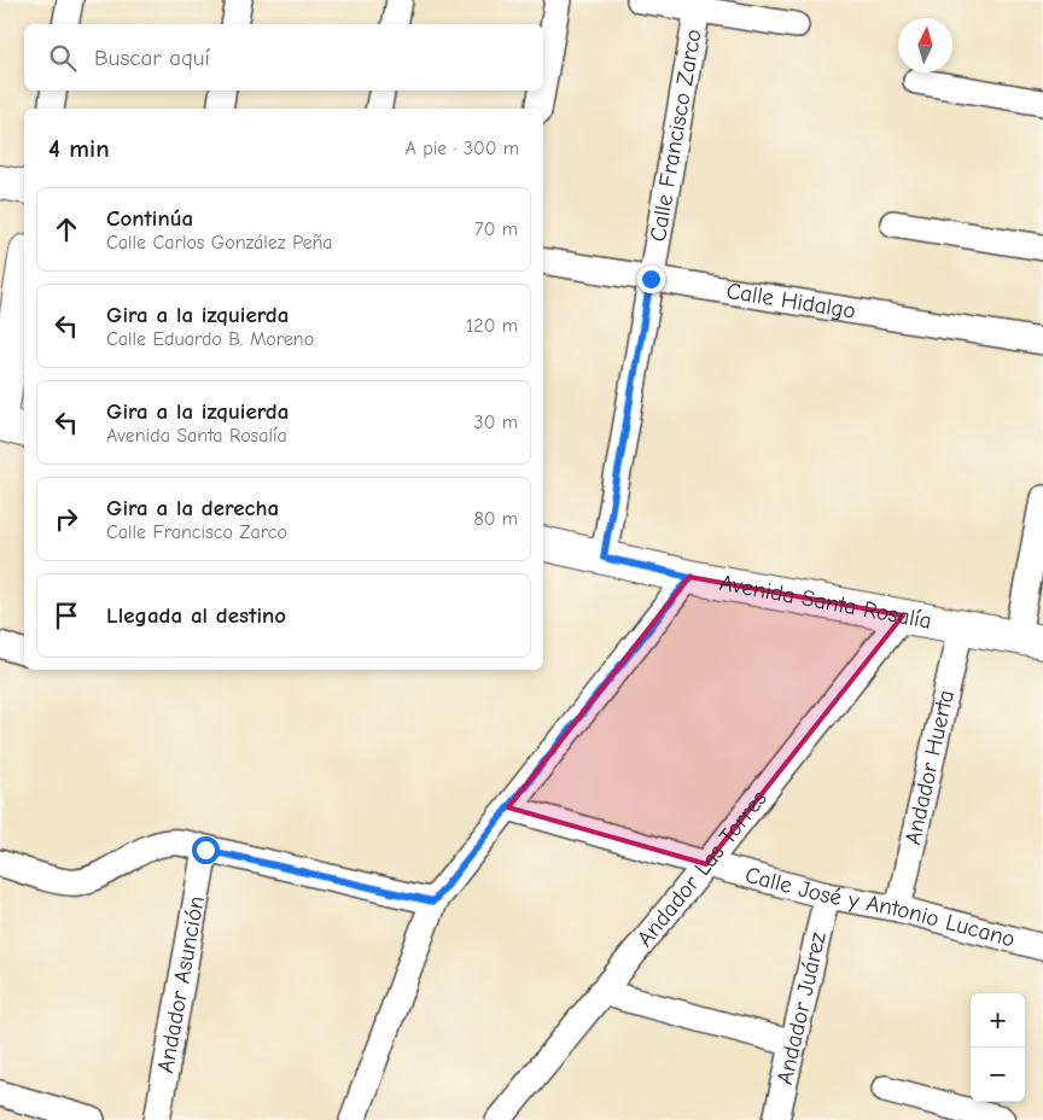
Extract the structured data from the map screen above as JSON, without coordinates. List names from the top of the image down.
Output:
{
  "streets": {
    "street": [
      "Calle Francisco Zarco",
      "Calle Hidalgo",
      "Avenida Santa Rosalía",
      "Andador Huerta",
      "Andador Las Torres",
      "Calle José y Antonio Lucano",
      "Andador Asunción",
      "Andador Juárez"
    ]
  },
  "crossings": [
    ["Calle Francisco Zarco", "Calle Hidalgo"],
    ["Calle Francisco Zarco", "Avenida Santa Rosalía"],
    ["Avenida Santa Rosalía", "Andador Huerta"],
    ["Avenida Santa Rosalía", "Andador Las Torres"],
    ["Andador Huerta", "Calle José y Antonio Lucano"],
    ["Andador Las Torres", "Calle José y Antonio Lucano"],
    ["Calle José y Antonio Lucano", "Andador Juárez"]
  ],
  "north": "top",
  "page": {
    "search": "Buscar aquí",
    "heading": ["4 min", "A pie · 300 m"],
    "list": [
      ["Continúa", "Calle Carlos González Peña", "70 m"],
      ["Gira a la izquierda", "Calle Eduardo B. Moreno", "120 m"],
      ["Gira a la izquierda", "Avenida Santa Rosalía", "30 m"],
      ["Gira a la derecha", "Calle Francisco Zarco", "80 m"],
      "Llegada al destino"
    ],
    "map_buttons": ["+", "−"]
  }
}
